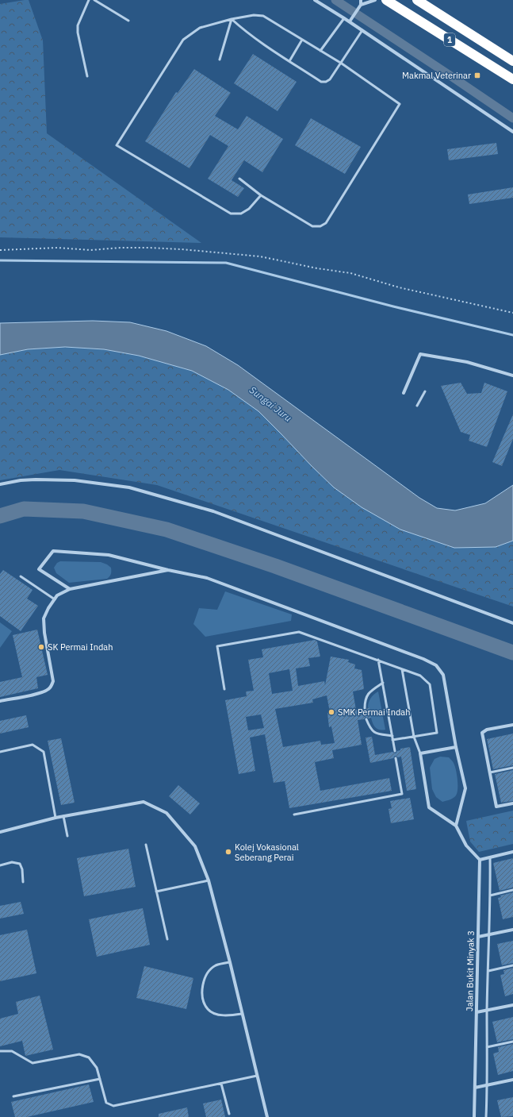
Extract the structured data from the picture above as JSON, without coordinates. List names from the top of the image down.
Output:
{
  "streets": {
    "highway": ["1"],
    "street": ["Jalan Bukit Minyak 3"]
  },
  "water": ["Sungai Juru"],
  "places": {
    "transit": ["Makmal Veterinar"],
    "other": ["SK Permai Indah", "SMK Permai Indah", "Kolej Vokasional Seberang Perai"]
  }
}
